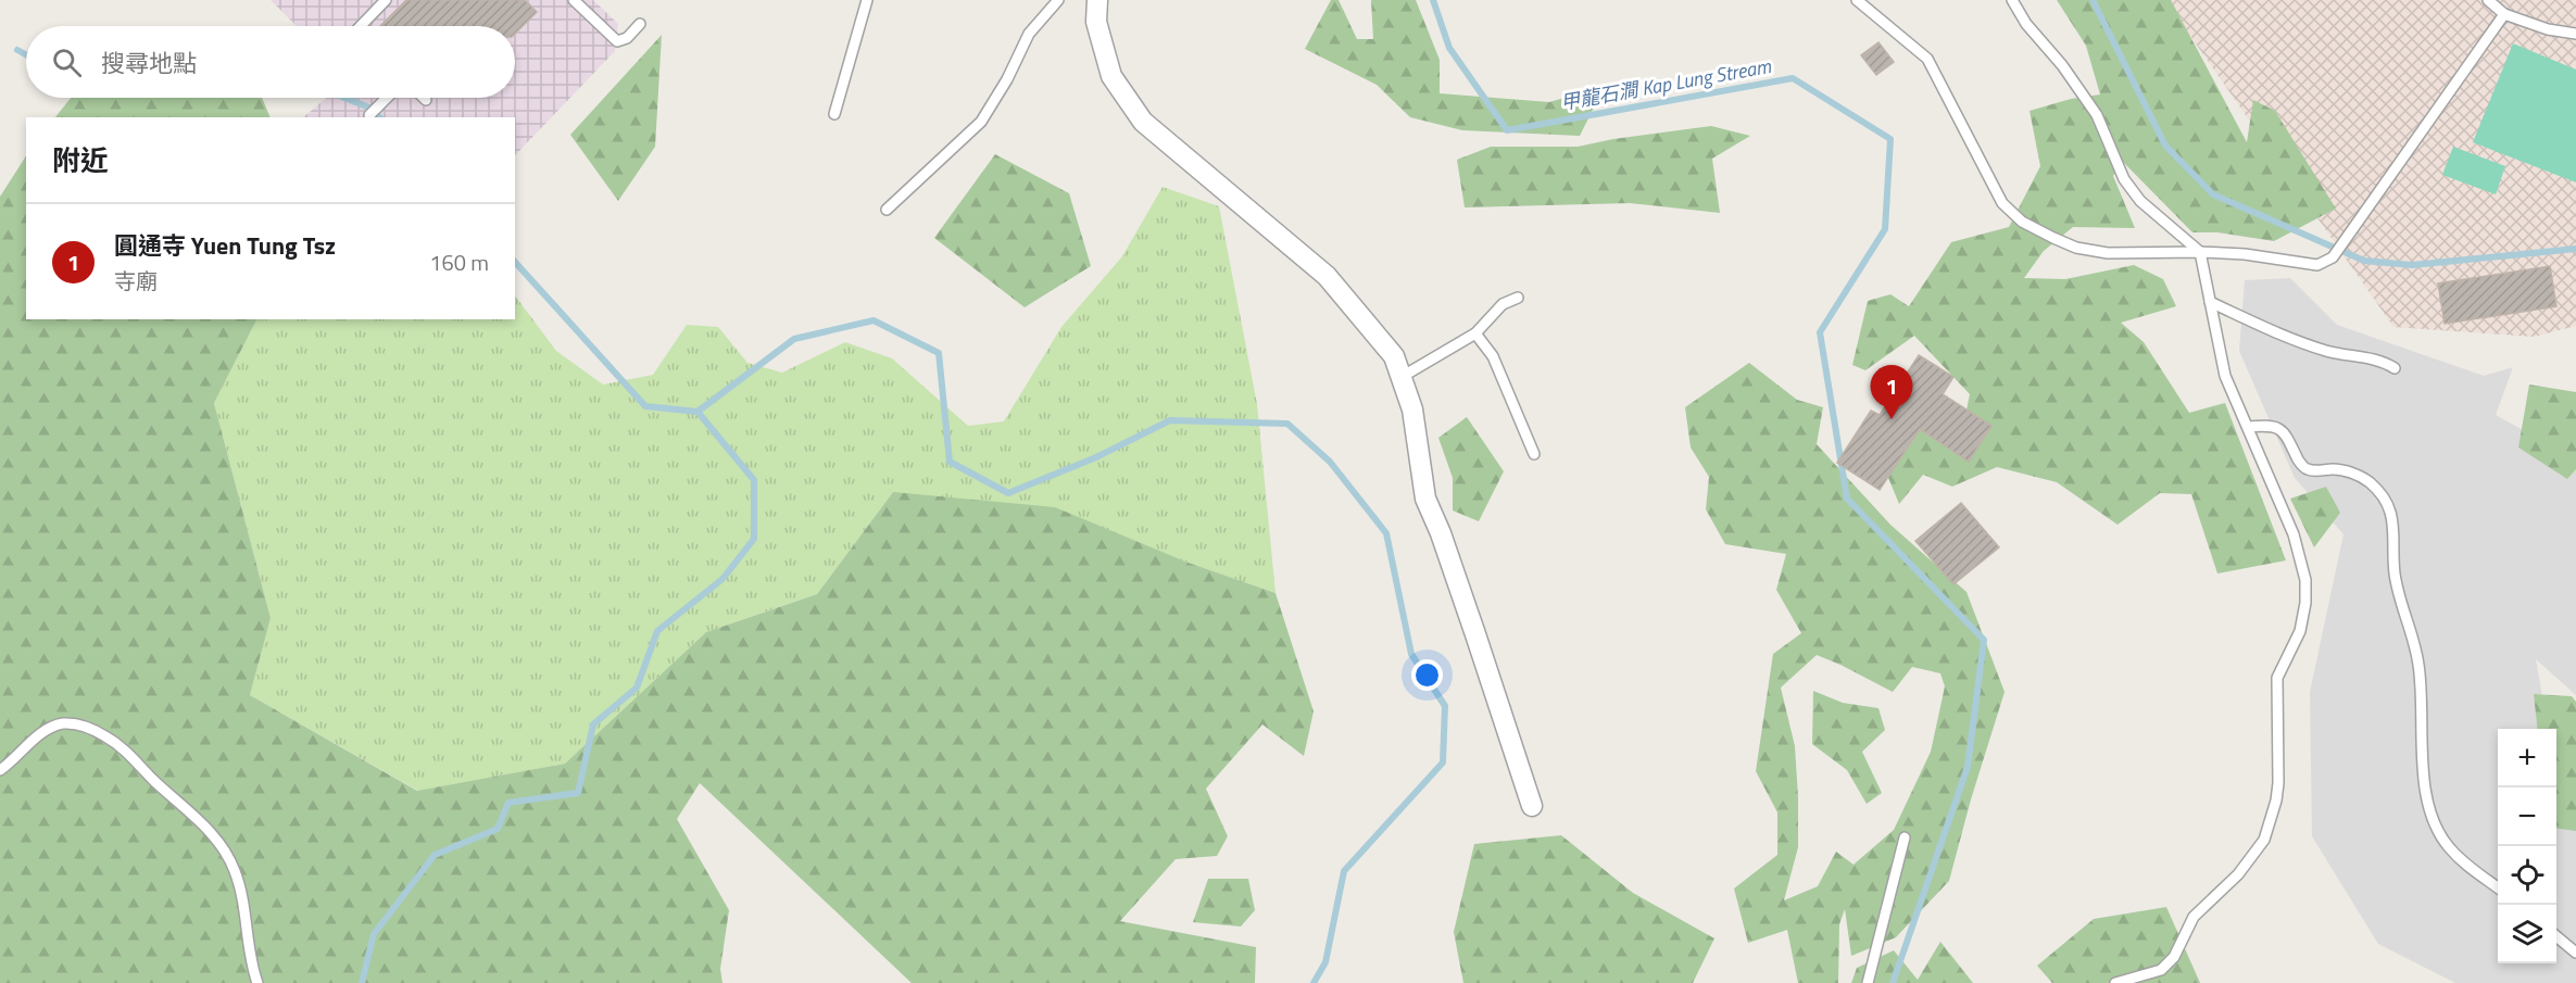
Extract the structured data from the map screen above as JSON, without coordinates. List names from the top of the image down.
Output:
{
  "water": ["甲龍石澗 Kap Lung Stream"],
  "page": {
    "search": "搜尋地點",
    "heading": "附近",
    "list": [
      {
        "mark": "1",
        "name": "圓通寺 Yuen Tung Tsz",
        "note": "寺廟",
        "value": "160 m"
      }
    ],
    "pins": "1",
    "map_buttons": ["+", "−"]
  }
}
